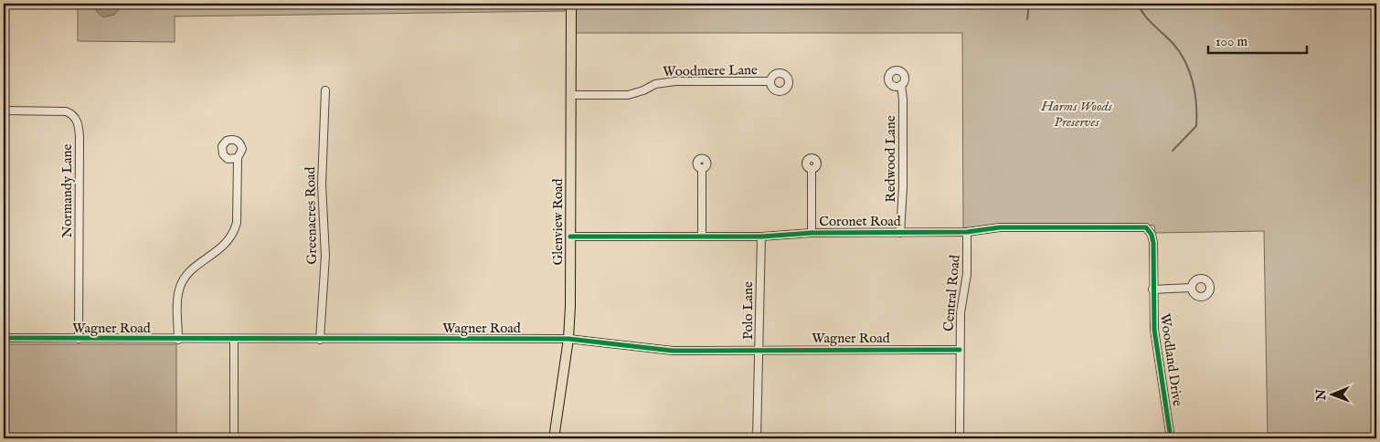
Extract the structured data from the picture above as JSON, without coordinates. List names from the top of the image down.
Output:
{
  "streets": {
    "main road": ["Glenview Road"],
    "street": [
      "Woodmere Lane",
      "Redwood Lane",
      "Normandy Lane",
      "Greenacres Road",
      "Coronet Road",
      "Central Road",
      "Polo Lane",
      "Wagner Road",
      "Woodland Drive"
    ]
  },
  "crossings": [
    ["Woodmere Lane", "Glenview Road"],
    ["Redwood Lane", "Coronet Road"],
    ["Normandy Lane", "Wagner Road"],
    ["Greenacres Road", "Wagner Road"],
    ["Coronet Road", "Glenview Road"],
    ["Coronet Road", "Central Road"],
    ["Coronet Road", "Polo Lane"],
    ["Coronet Road", "Woodland Drive"],
    ["Glenview Road", "Wagner Road"],
    ["Central Road", "Wagner Road"],
    ["Polo Lane", "Wagner Road"]
  ],
  "parks": ["Harms Woods Preserves"],
  "scale_bar": "100 m",
  "north": "left"
}
